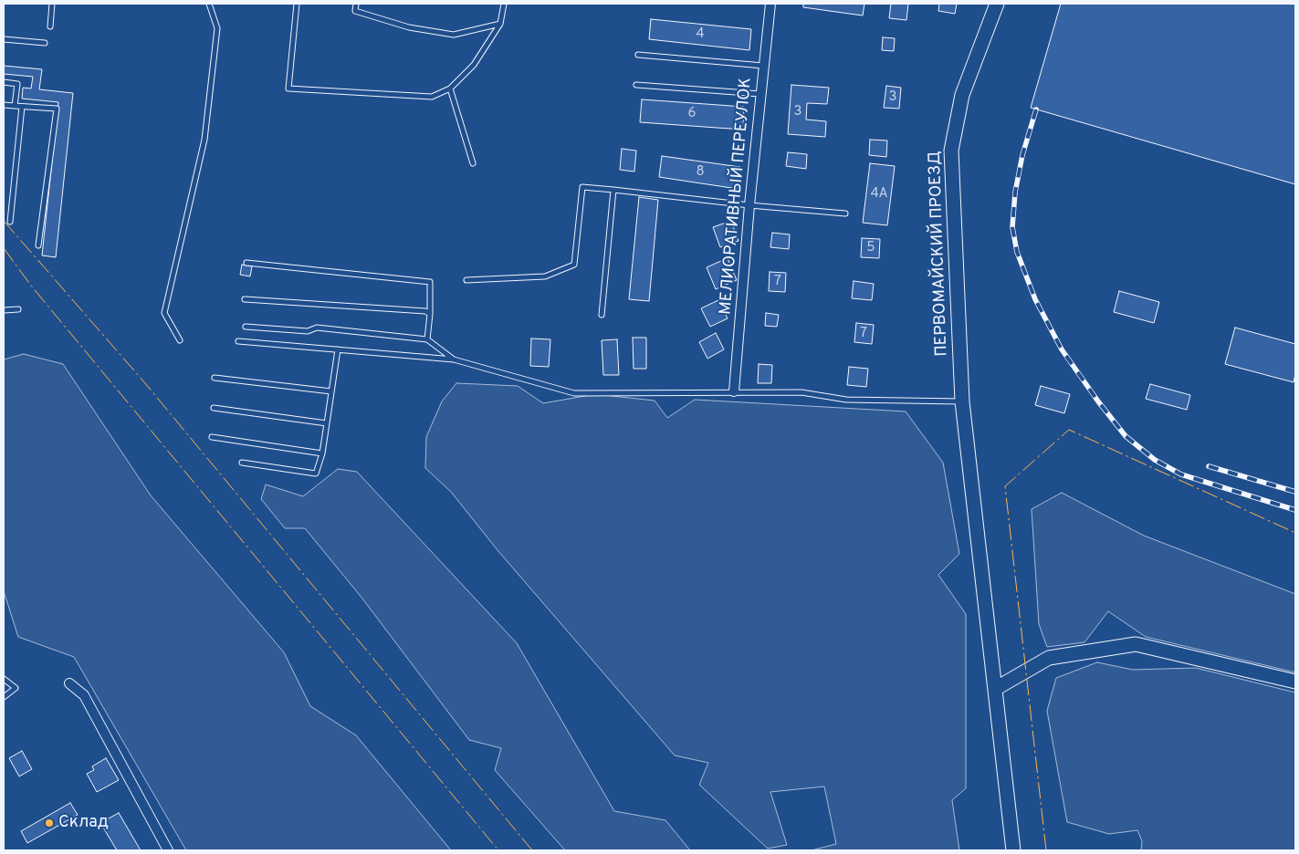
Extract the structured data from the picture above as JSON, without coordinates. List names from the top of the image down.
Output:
{
  "streets": {
    "main road": ["ПЕРВОМАЙСКИЙ ПРОЕЗД"],
    "street": ["МЕЛИОРАТИВНЫЙ ПЕРЕУЛОК"]
  },
  "places": ["Склад"],
  "house_numbers": [
    "4",
    "3",
    "3",
    "6",
    "8",
    "4А",
    "5",
    "7",
    "7"
  ]
}
